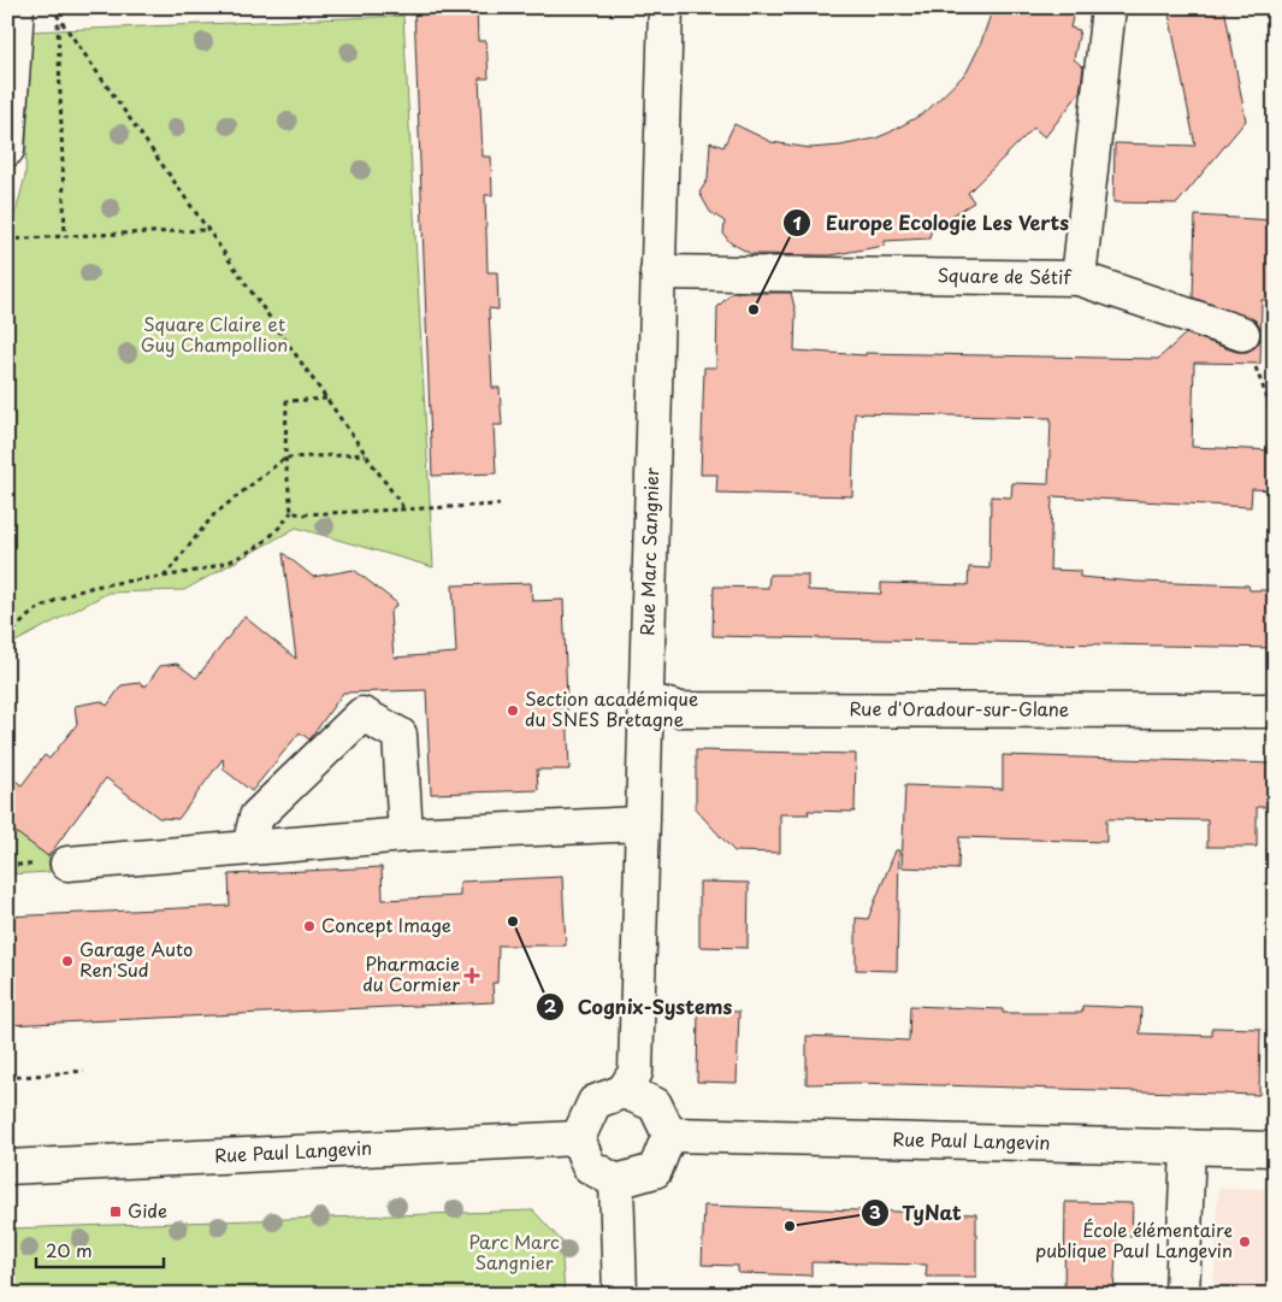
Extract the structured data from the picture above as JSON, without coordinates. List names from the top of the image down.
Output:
{
  "streets": {
    "street": [
      "Square de Sétif",
      "Rue Marc Sangnier",
      "Rue d'Oradour-sur-Glane",
      "Rue Paul Langevin"
    ]
  },
  "crossings": [
    ["Square de Sétif", "Rue Marc Sangnier"],
    ["Rue Marc Sangnier", "Rue d'Oradour-sur-Glane"],
    ["Rue Marc Sangnier", "Rue Paul Langevin"]
  ],
  "parks": ["Square Claire et Guy Champollion", "Parc Marc Sangnier"],
  "places": {
    "other": [
      "Europe Ecologie Les Verts",
      "Section académique du SNES Bretagne",
      "Cognix-Systems",
      "Concept Image",
      "Garage Auto Ren'Sud",
      "TyNat",
      "École élémentaire publique Paul Langevin"
    ],
    "health": ["Pharmacie du Cormier"],
    "transit": ["Gide"]
  },
  "scale_bar": "20 m"
}
